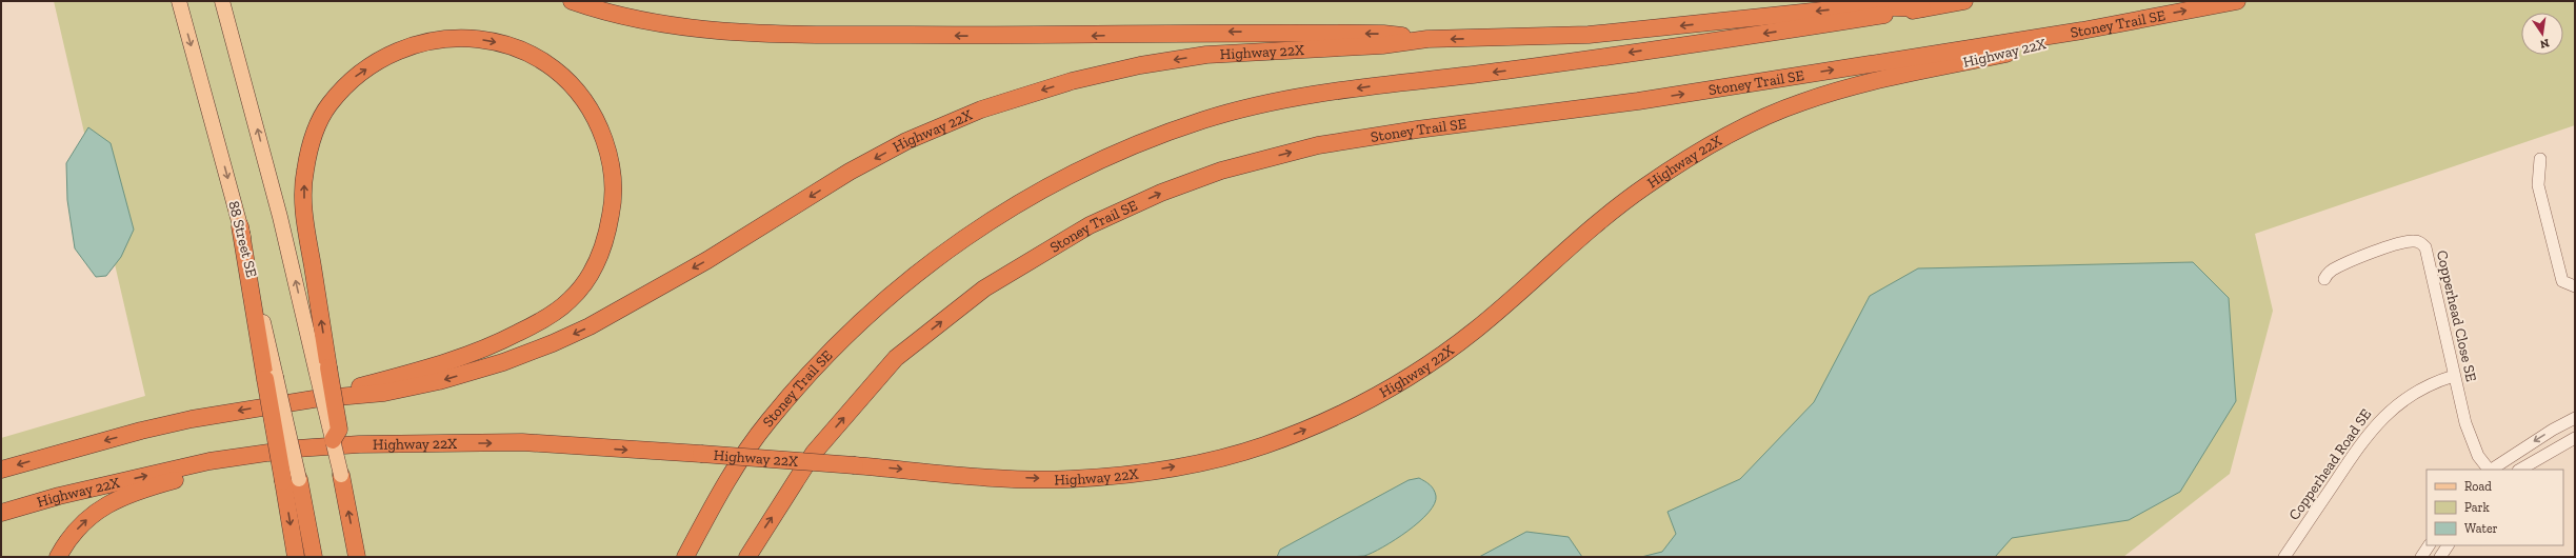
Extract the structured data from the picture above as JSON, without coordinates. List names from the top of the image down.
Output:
{
  "streets": {
    "highway": ["Stoney Trail SE", "Highway 22X"],
    "main road": ["88 Street SE"],
    "street": ["Copperhead Close SE", "Copperhead Road SE"]
  },
  "crossings": [
    ["Stoney Trail SE", "Highway 22X"],
    ["Copperhead Close SE", "Copperhead Road SE"]
  ],
  "legend": ["Road", "Park", "Water"],
  "north": "bottom"
}
